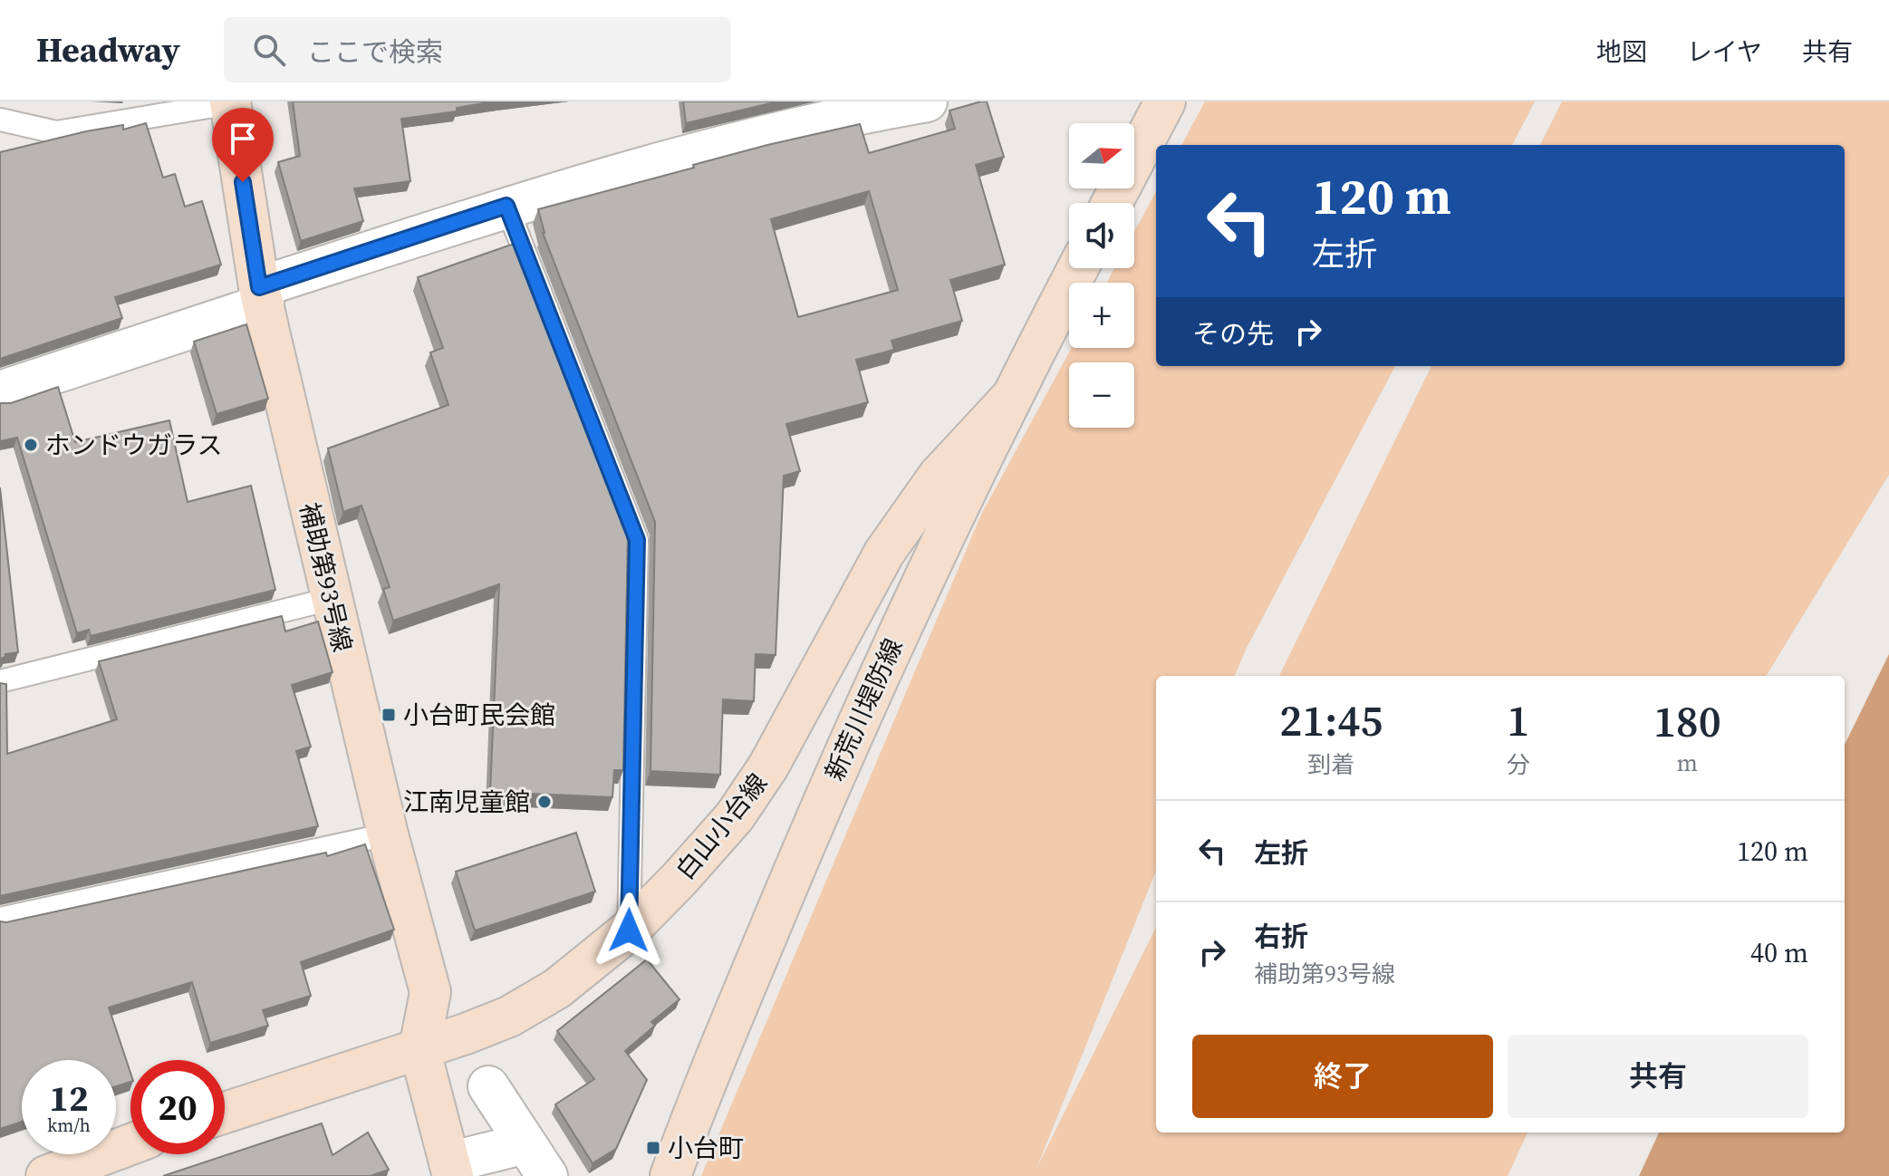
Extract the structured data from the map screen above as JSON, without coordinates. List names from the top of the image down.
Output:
{
  "streets": {
    "main road": ["補助第93号線", "新荒川堤防線", "白山小台線"]
  },
  "crossings": [
    ["補助第93号線", "白山小台線"],
    ["新荒川堤防線", "白山小台線"]
  ],
  "places": {
    "other": ["ホンドウガラス", "江南児童館"],
    "transit": ["小台町民会館", "小台町"]
  },
  "north": "right",
  "page": {
    "header": "Headway",
    "search": "ここで検索",
    "nav": ["地図", "レイヤ", "共有"],
    "map_buttons": ["+", "−"],
    "turn": ["120 m", "左折"],
    "then": "その先",
    "eta": [
      "21:45",
      "到着",
      "1",
      "分",
      "180",
      "m"
    ],
    "list": [
      {
        "name": "左折",
        "value": "120 m"
      },
      {
        "name": "右折",
        "note": "補助第93号線",
        "value": "40 m"
      }
    ],
    "buttons": ["終了", "共有"],
    "speed": "12 km/h",
    "limit": "20"
  }
}
